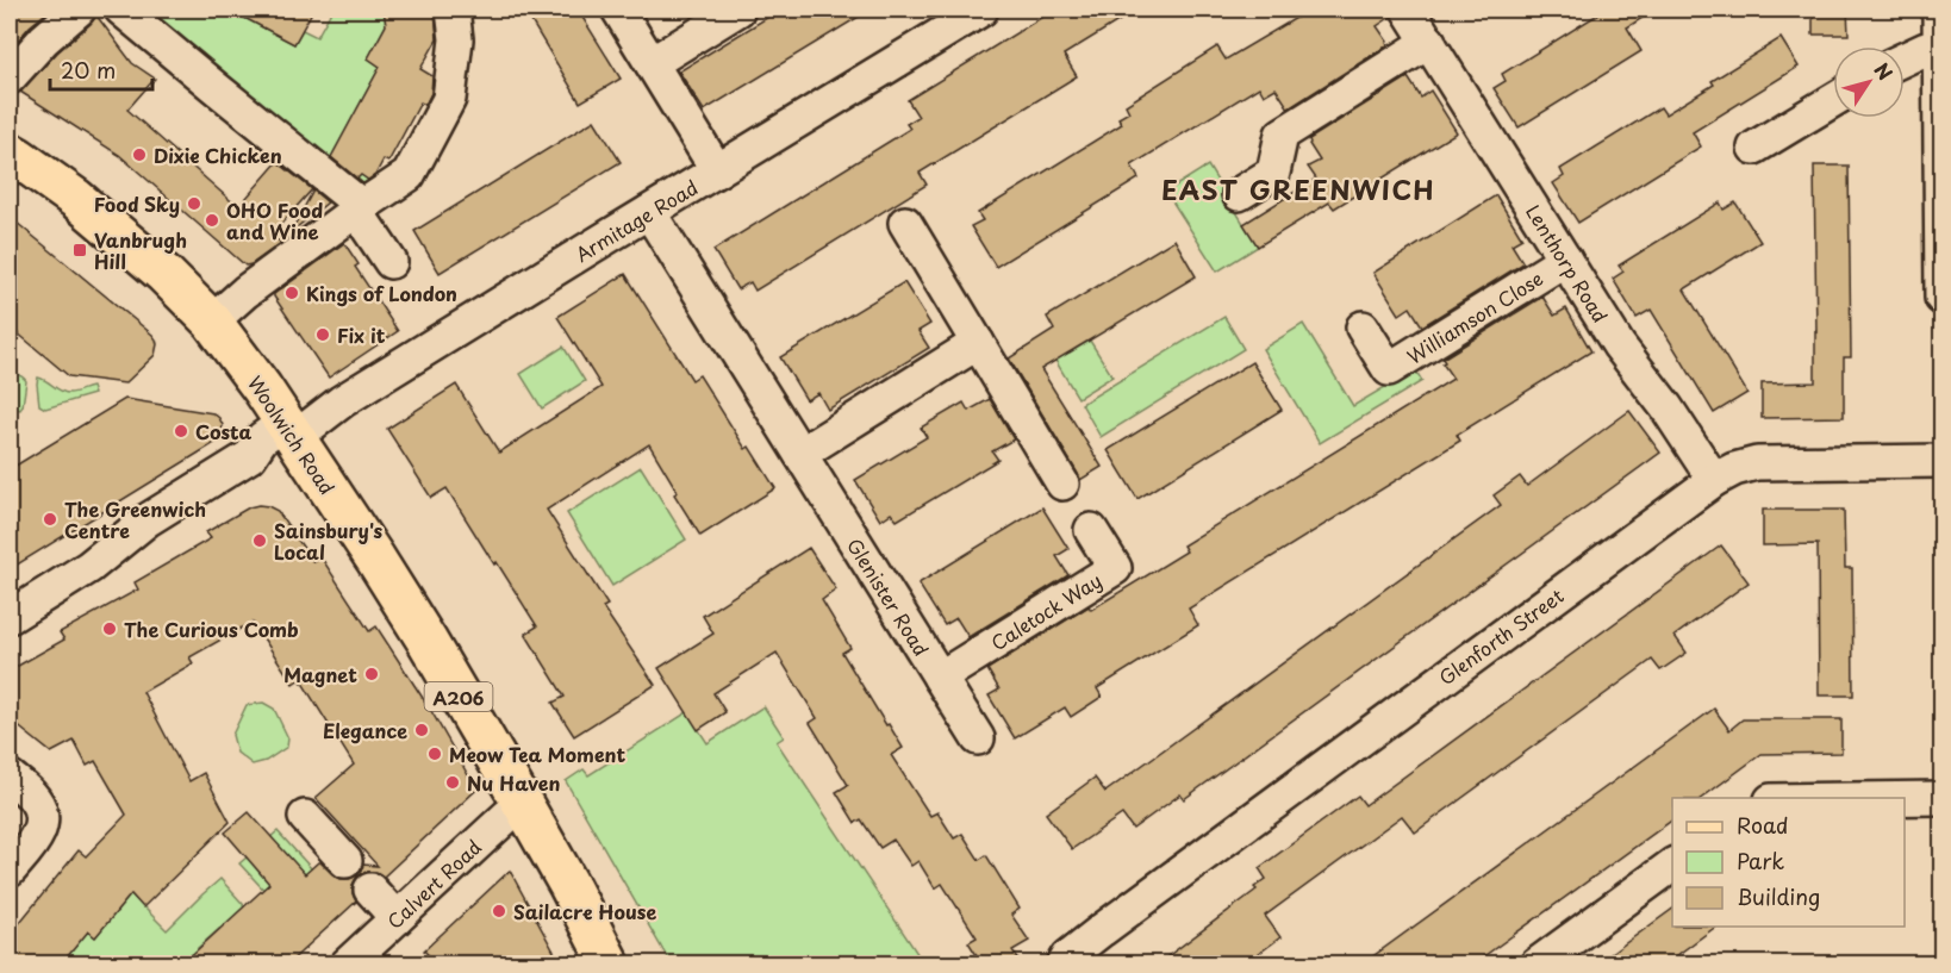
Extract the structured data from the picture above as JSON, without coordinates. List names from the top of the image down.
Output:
{
  "streets": {
    "main road": ["Woolwich Road", "A206"],
    "street": [
      "Armitage Road",
      "Lenthorp Road",
      "Williamson Close",
      "Glenister Road",
      "Caletock Way",
      "Glenforth Street",
      "Calvert Road"
    ]
  },
  "crossings": [
    ["Armitage Road", "Woolwich Road"],
    ["Armitage Road", "Glenister Road"],
    ["Lenthorp Road", "Williamson Close"],
    ["Lenthorp Road", "Glenforth Street"],
    ["Woolwich Road", "Calvert Road"],
    ["Glenister Road", "Caletock Way"]
  ],
  "districts": ["EAST GREENWICH"],
  "places": {
    "other": [
      "Dixie Chicken",
      "Food Sky",
      "OHO Food and Wine",
      "Kings of London",
      "Fix it",
      "Costa",
      "The Greenwich Centre",
      "Sainsbury's Local",
      "The Curious Comb",
      "Magnet",
      "Elegance",
      "Meow Tea Moment",
      "Nu Haven",
      "Sailacre House"
    ],
    "transit": ["Vanbrugh Hill"]
  },
  "legend": ["Road", "Park", "Building"],
  "scale_bar": "20 m",
  "north": "top right"
}
